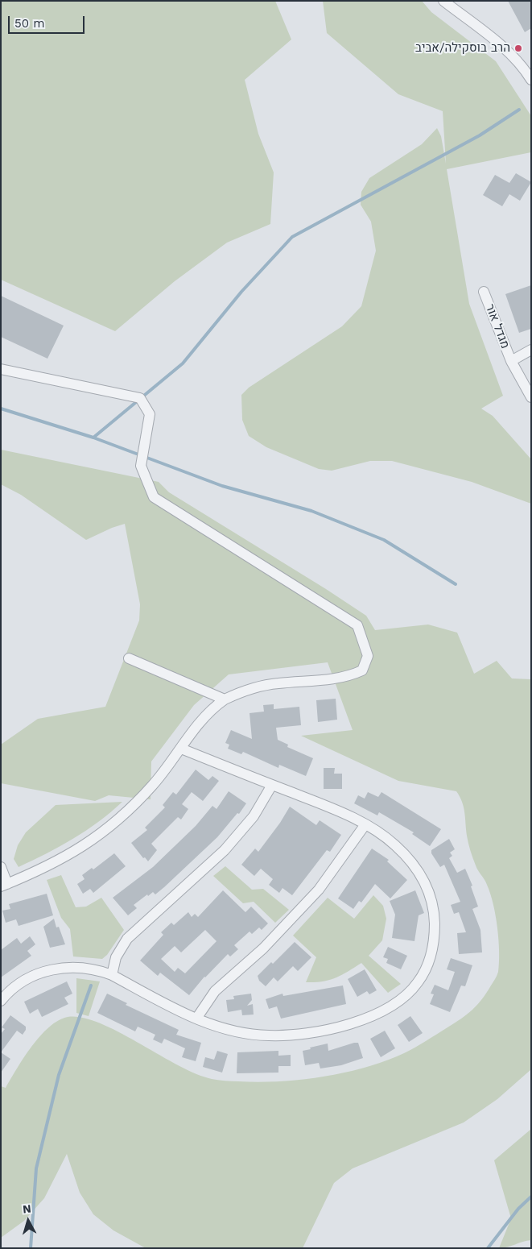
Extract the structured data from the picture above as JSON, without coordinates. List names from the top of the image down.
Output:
{
  "streets": {
    "street": ["מגדל אור"]
  },
  "places": ["הרב בוסקילה/אביב"],
  "scale_bar": "50 m",
  "north": "top"
}
